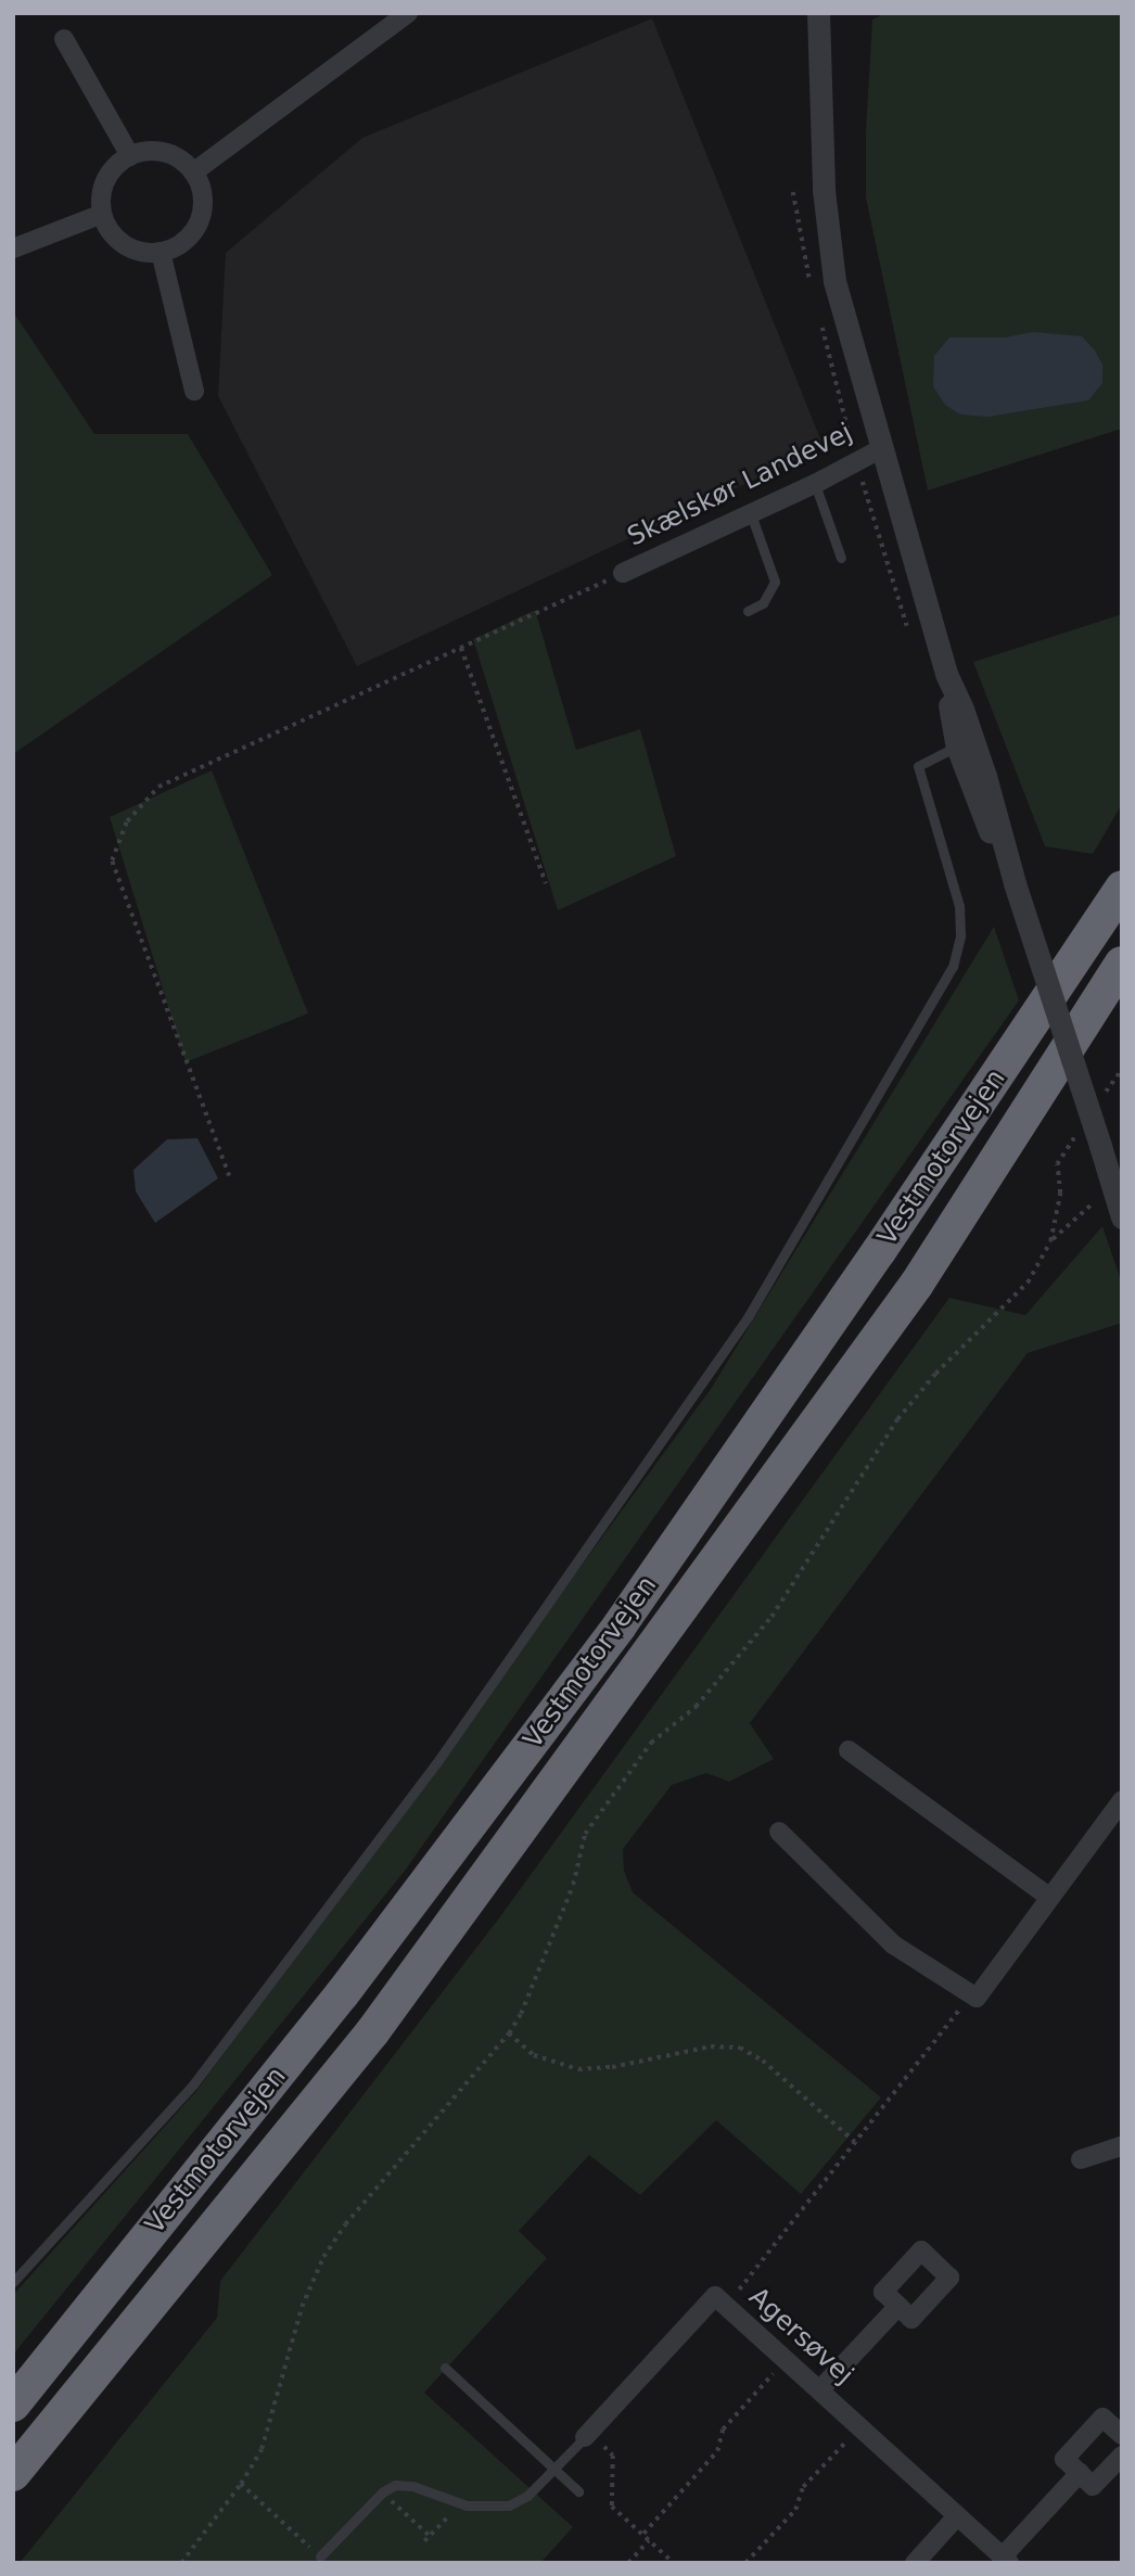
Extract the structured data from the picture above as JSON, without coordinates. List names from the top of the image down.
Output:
{
  "streets": {
    "highway": ["Vestmotorvejen"],
    "street": ["Skælskør Landevej", "Agersøvej"]
  }
}
